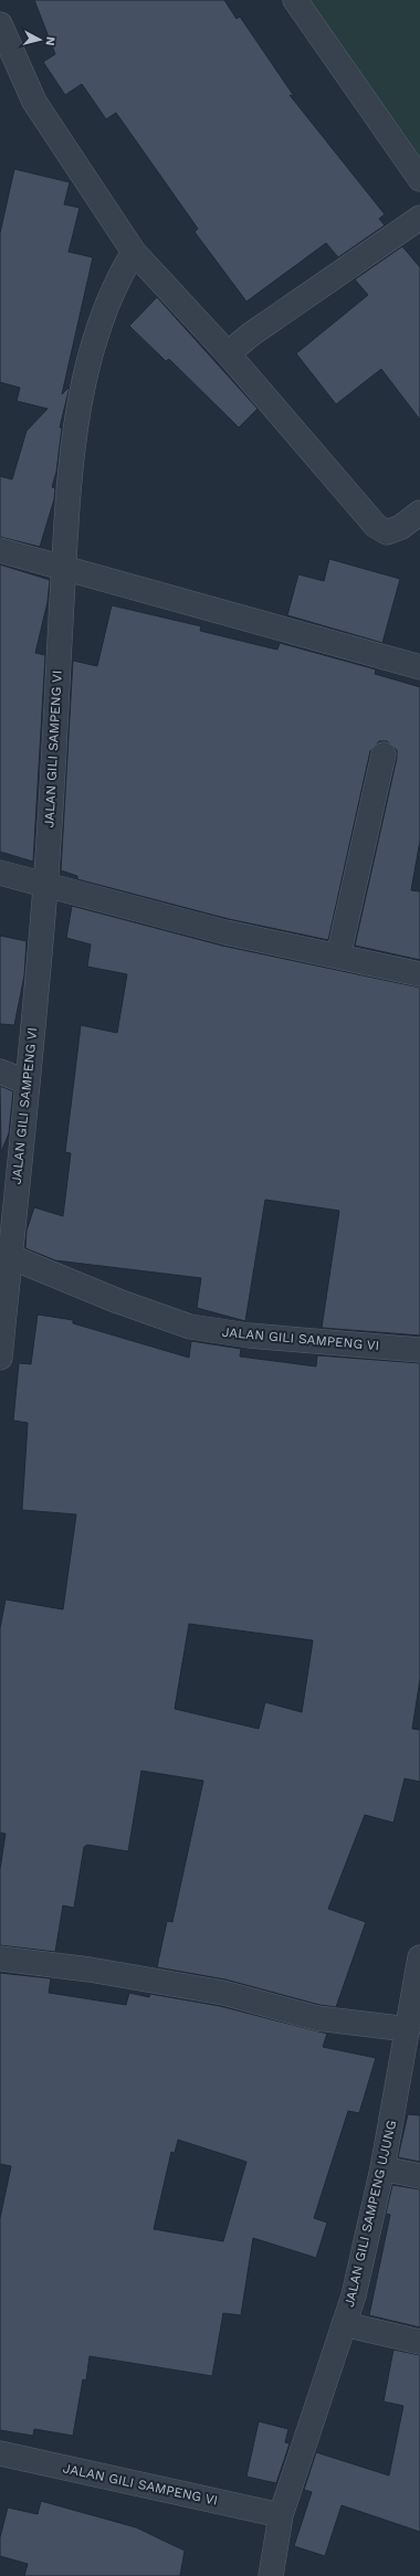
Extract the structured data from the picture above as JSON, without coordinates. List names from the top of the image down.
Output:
{
  "streets": {
    "street": ["JALAN GILI SAMPENG VI", "JALAN GILI SAMPENG UJUNG"]
  },
  "crossings": [
    ["JALAN GILI SAMPENG VI", "JALAN GILI SAMPENG UJUNG"]
  ],
  "north": "right"
}
